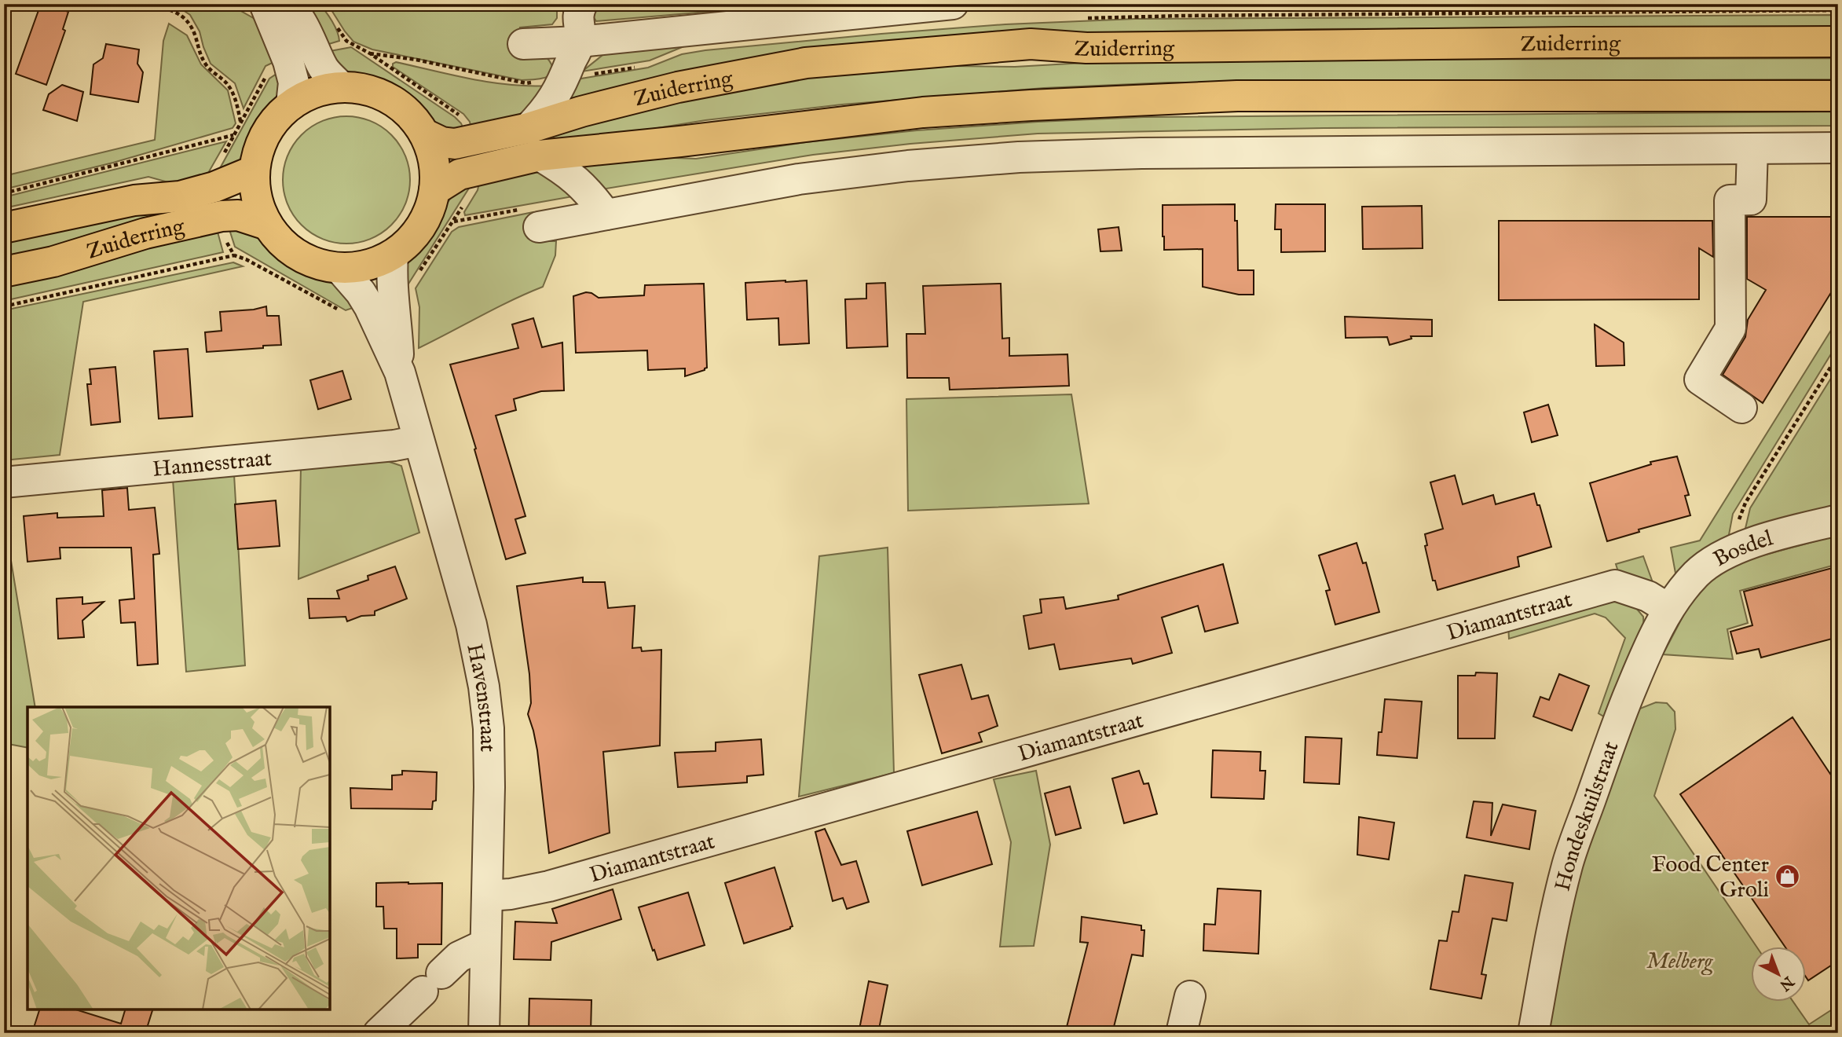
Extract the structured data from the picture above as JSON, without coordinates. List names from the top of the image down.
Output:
{
  "streets": {
    "main road": ["Zuiderring"],
    "street": [
      "Hannesstraat",
      "Bosdel",
      "Diamantstraat",
      "Havenstraat",
      "Hondeskuilstraat"
    ]
  },
  "crossings": [
    ["Zuiderring", "Havenstraat"],
    ["Hannesstraat", "Havenstraat"],
    ["Bosdel", "Diamantstraat"],
    ["Bosdel", "Hondeskuilstraat"],
    ["Diamantstraat", "Havenstraat"],
    ["Diamantstraat", "Hondeskuilstraat"]
  ],
  "parks": ["Melberg"],
  "places": {
    "shop": ["Food Center Groli"]
  },
  "north": "bottom right"
}
